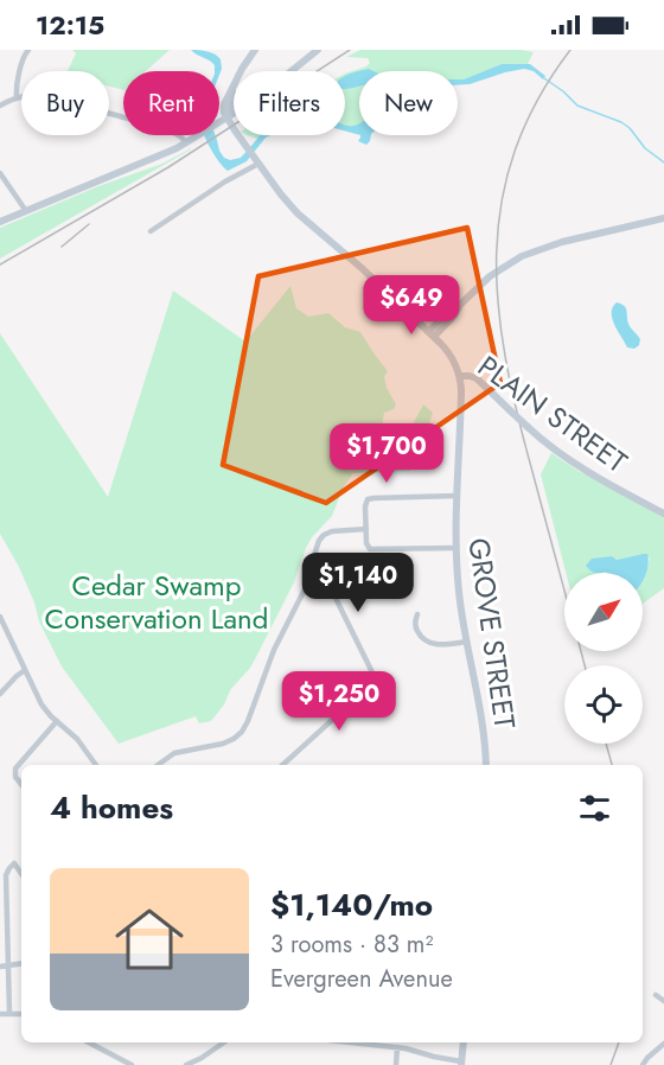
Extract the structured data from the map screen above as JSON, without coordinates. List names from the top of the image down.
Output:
{
  "streets": {
    "main road": ["PLAIN STREET", "GROVE STREET"]
  },
  "crossings": [
    ["PLAIN STREET", "GROVE STREET"]
  ],
  "parks": ["Cedar Swamp Conservation Land"],
  "north": "top right",
  "page": {
    "status": "12:15",
    "chip": [
      "Buy",
      "Rent",
      "Filters",
      "New"
    ],
    "price": [
      "$649",
      "$1,700",
      "$1,140",
      "$1,250"
    ],
    "heading": "4 homes",
    "list": [
      {
        "name": "$1,140/mo",
        "note": "3 rooms · 83 m² · Evergreen Avenue"
      }
    ]
  }
}
